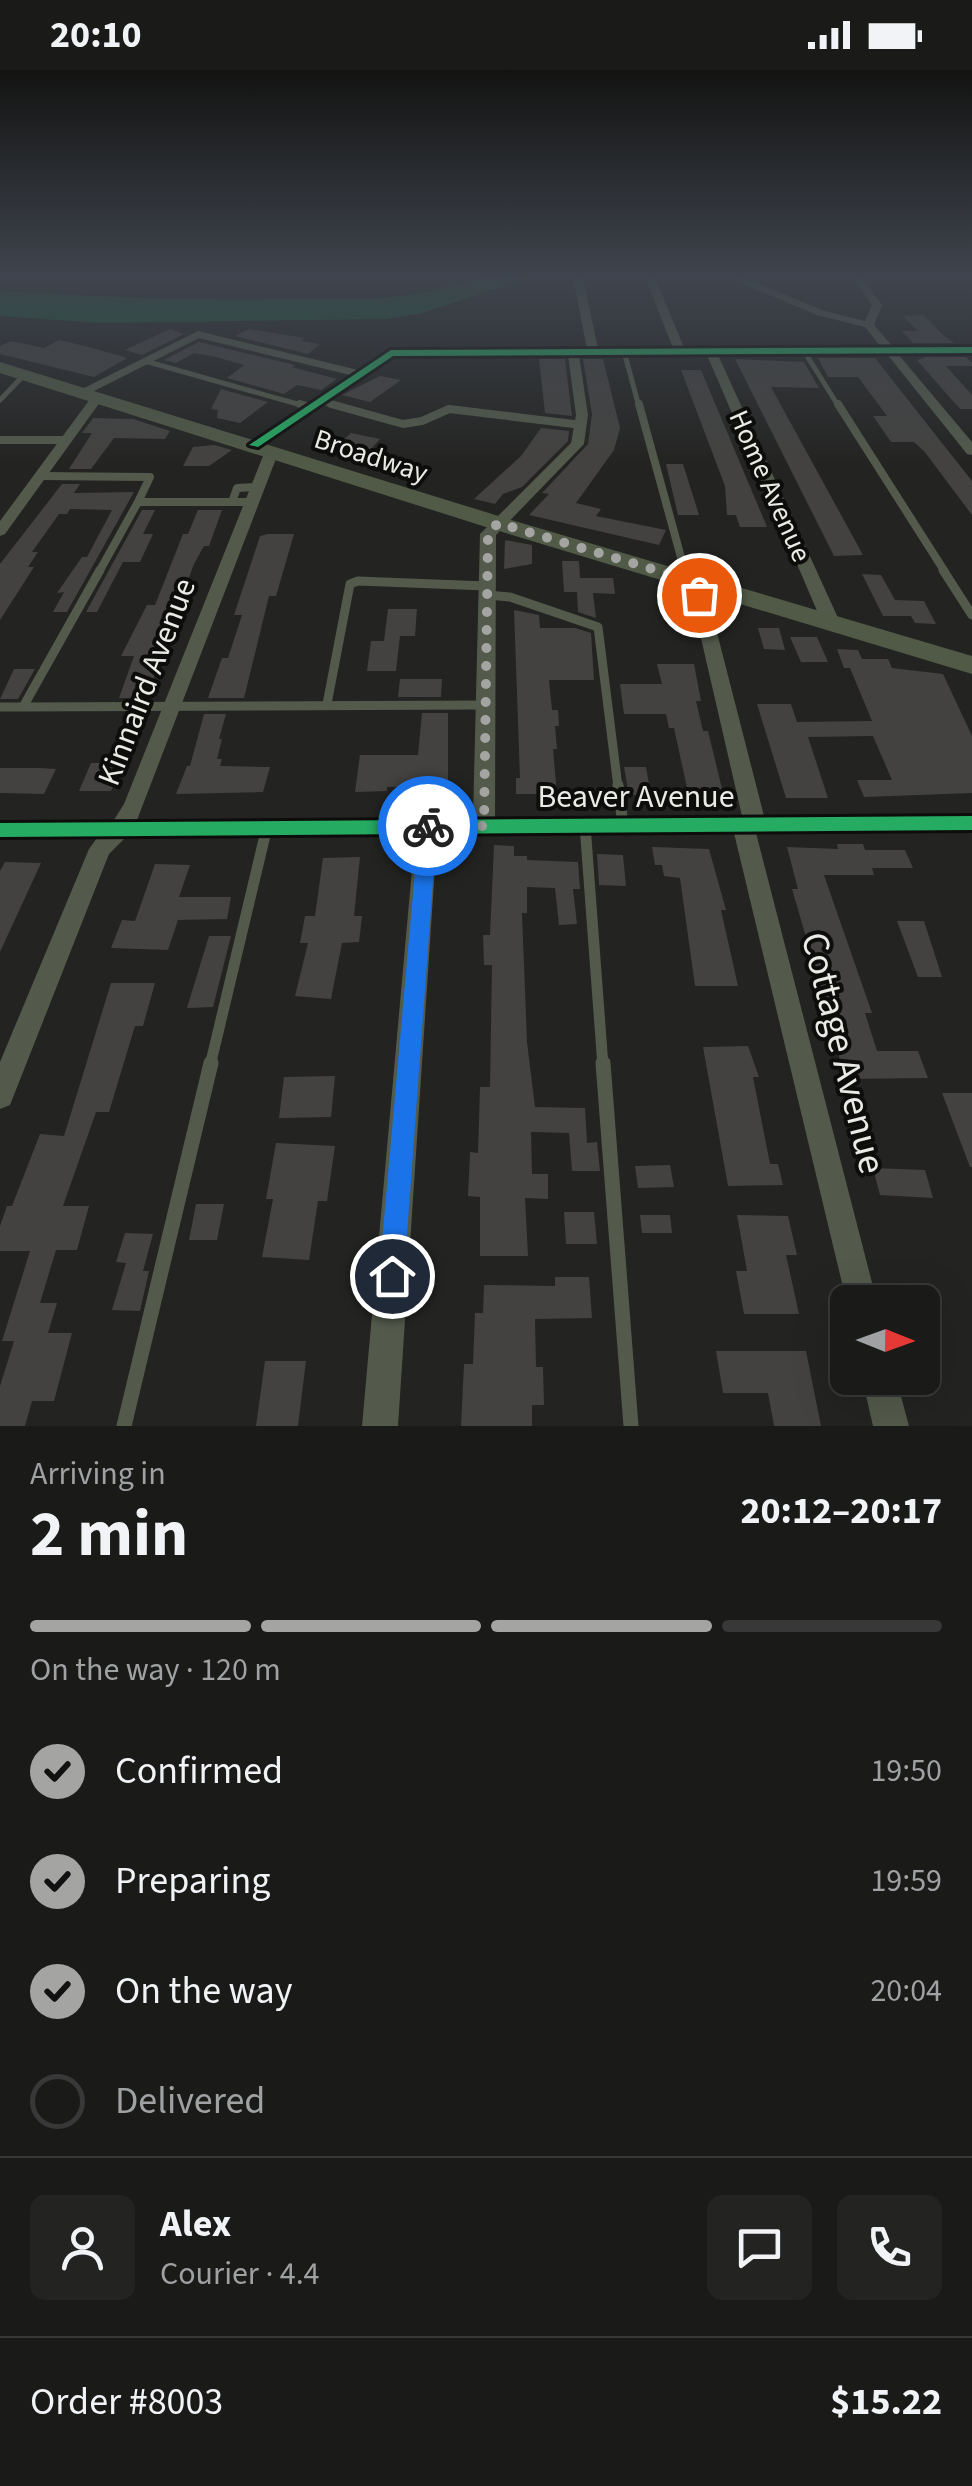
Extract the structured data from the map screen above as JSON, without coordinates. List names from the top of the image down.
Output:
{
  "streets": {
    "main road": ["Broadway"],
    "street": [
      "Home Avenue",
      "Kinnaird Avenue",
      "Beaver Avenue",
      "Cottage Avenue"
    ]
  },
  "crossings": [
    ["Broadway", "Home Avenue"],
    ["Broadway", "Kinnaird Avenue"],
    ["Broadway", "Cottage Avenue"],
    ["Kinnaird Avenue", "Beaver Avenue"],
    ["Beaver Avenue", "Cottage Avenue"]
  ],
  "north": "right",
  "page": {
    "status": "20:10",
    "heading": ["2 min", "Arriving in", "20:12–20:17"],
    "panel": [
      "Alex",
      "Courier · 4.4",
      "Order #8003",
      "$15.22"
    ],
    "bar": "On the way · 120 m",
    "list": [
      ["Confirmed", "19:50"],
      ["Preparing", "19:59"],
      ["On the way", "20:04"],
      "Delivered"
    ]
  }
}
